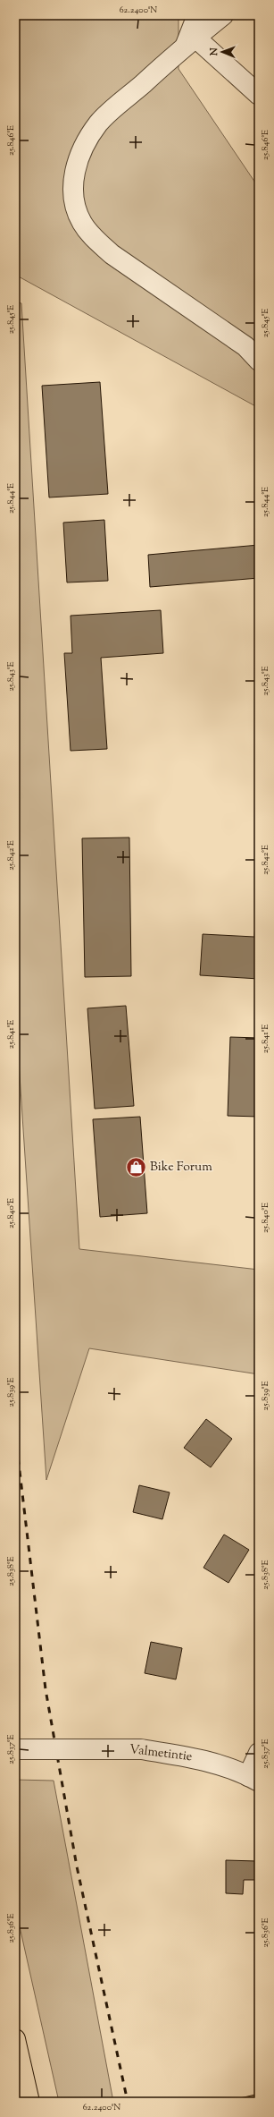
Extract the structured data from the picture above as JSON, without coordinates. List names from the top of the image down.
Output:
{
  "streets": {
    "street": ["Valmetintie"]
  },
  "places": {
    "shop": ["Bike Forum"]
  },
  "north": "left",
  "coordinates": [
    "62.2400°N",
    "25.846°E",
    "25.845°E",
    "25.844°E",
    "25.843°E",
    "25.842°E",
    "25.841°E",
    "25.840°E",
    "25.839°E",
    "25.838°E",
    "25.837°E",
    "25.836°E"
  ]
}
